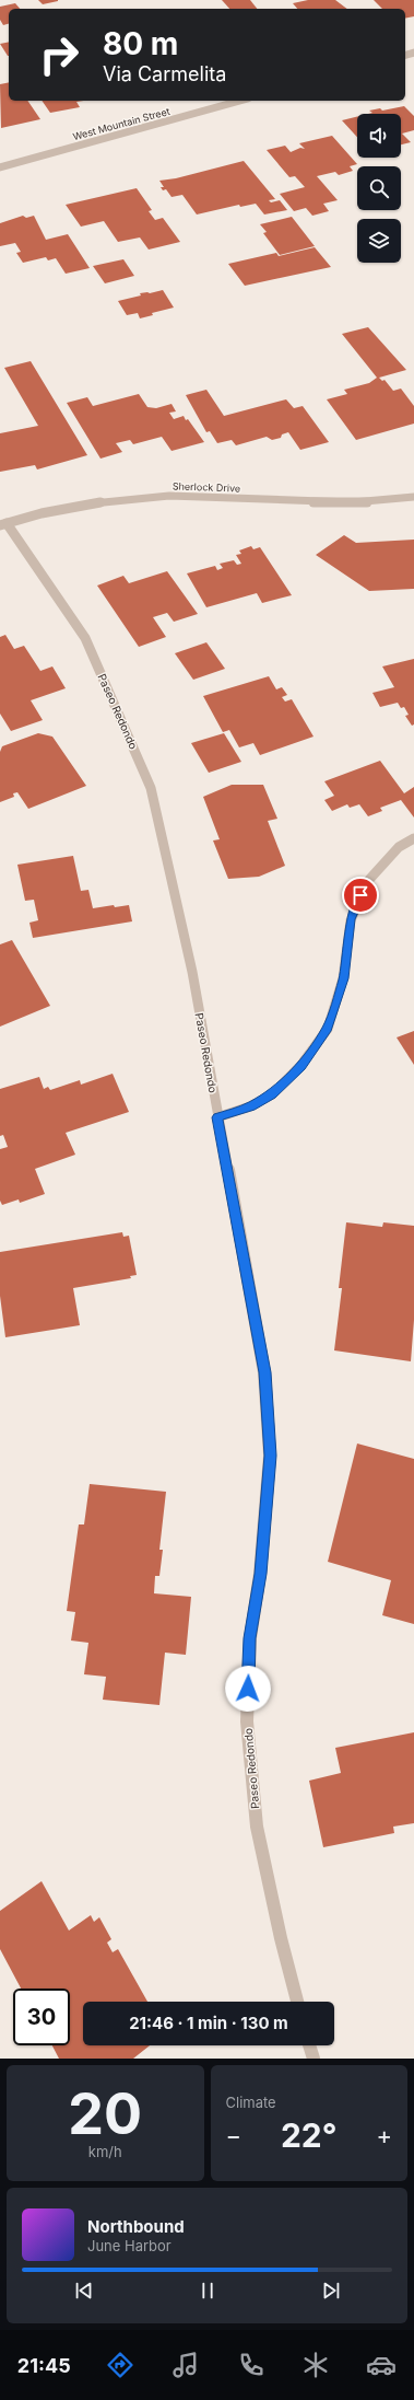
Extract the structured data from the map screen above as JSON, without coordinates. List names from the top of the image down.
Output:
{
  "streets": {
    "street": ["West Mountain Street", "Sherlock Drive", "Paseo Redondo"]
  },
  "crossings": [
    ["Sherlock Drive", "Paseo Redondo"]
  ],
  "page": {
    "turn": ["80 m", "Via Carmelita"],
    "limit": "30",
    "trip": "21:46 · 1 min · 130 m",
    "tile": [
      ["20", "km/h"],
      "Climate"
    ],
    "heat": ["−", "22°", "+"],
    "song": ["Northbound", "June Harbor"],
    "tabs": "21:45"
  }
}
